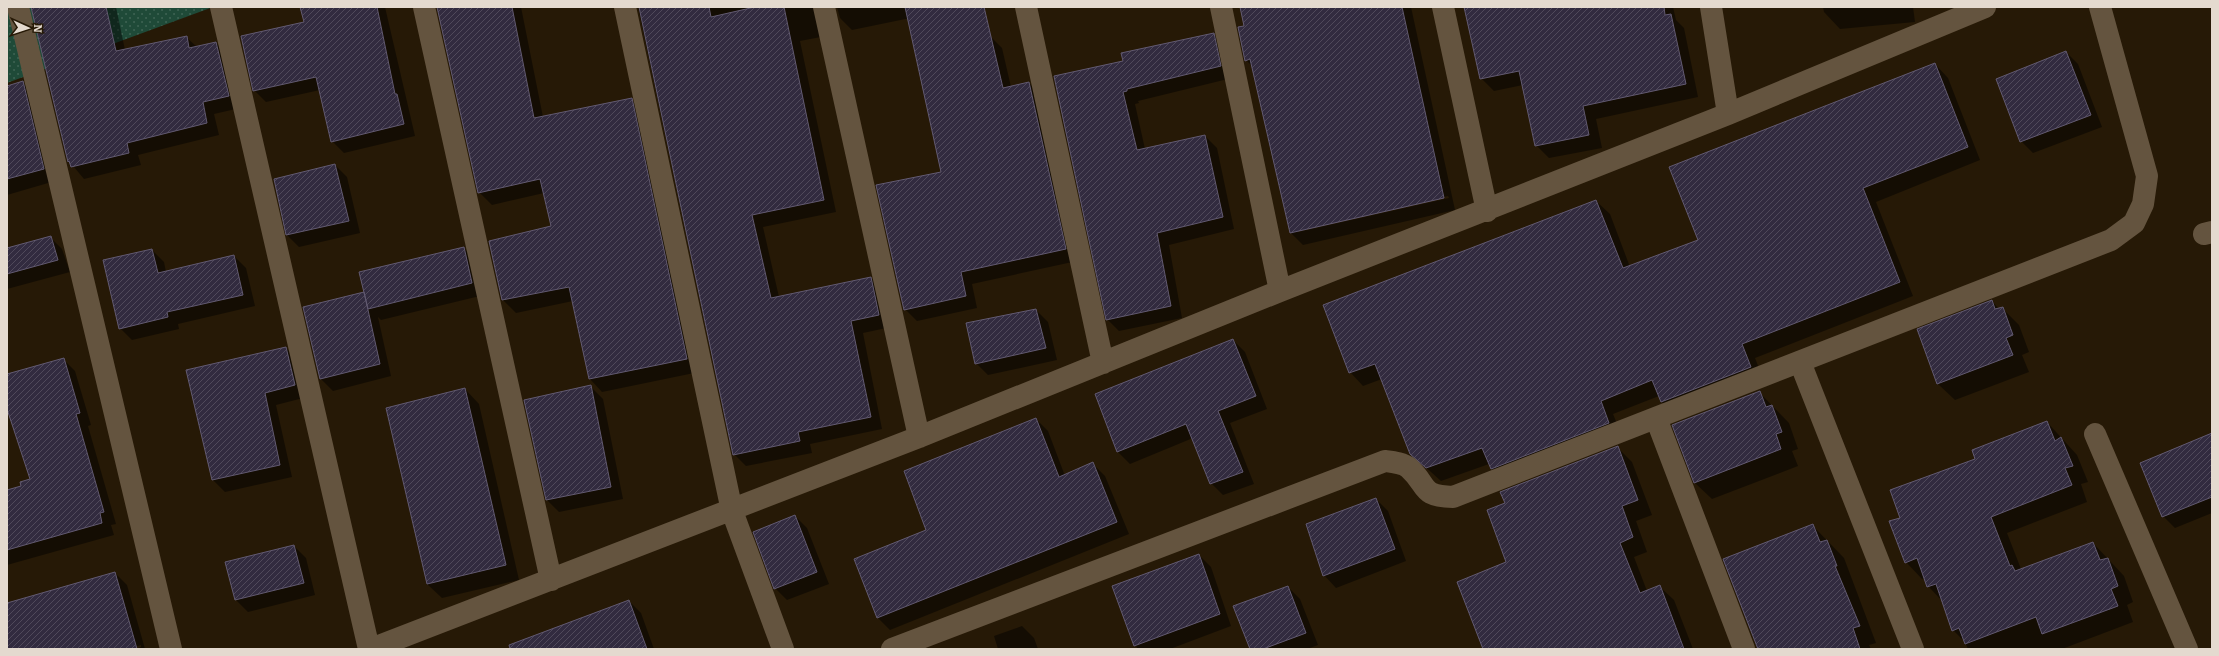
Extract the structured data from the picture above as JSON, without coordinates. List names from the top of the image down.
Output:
{
  "north": "right"
}
